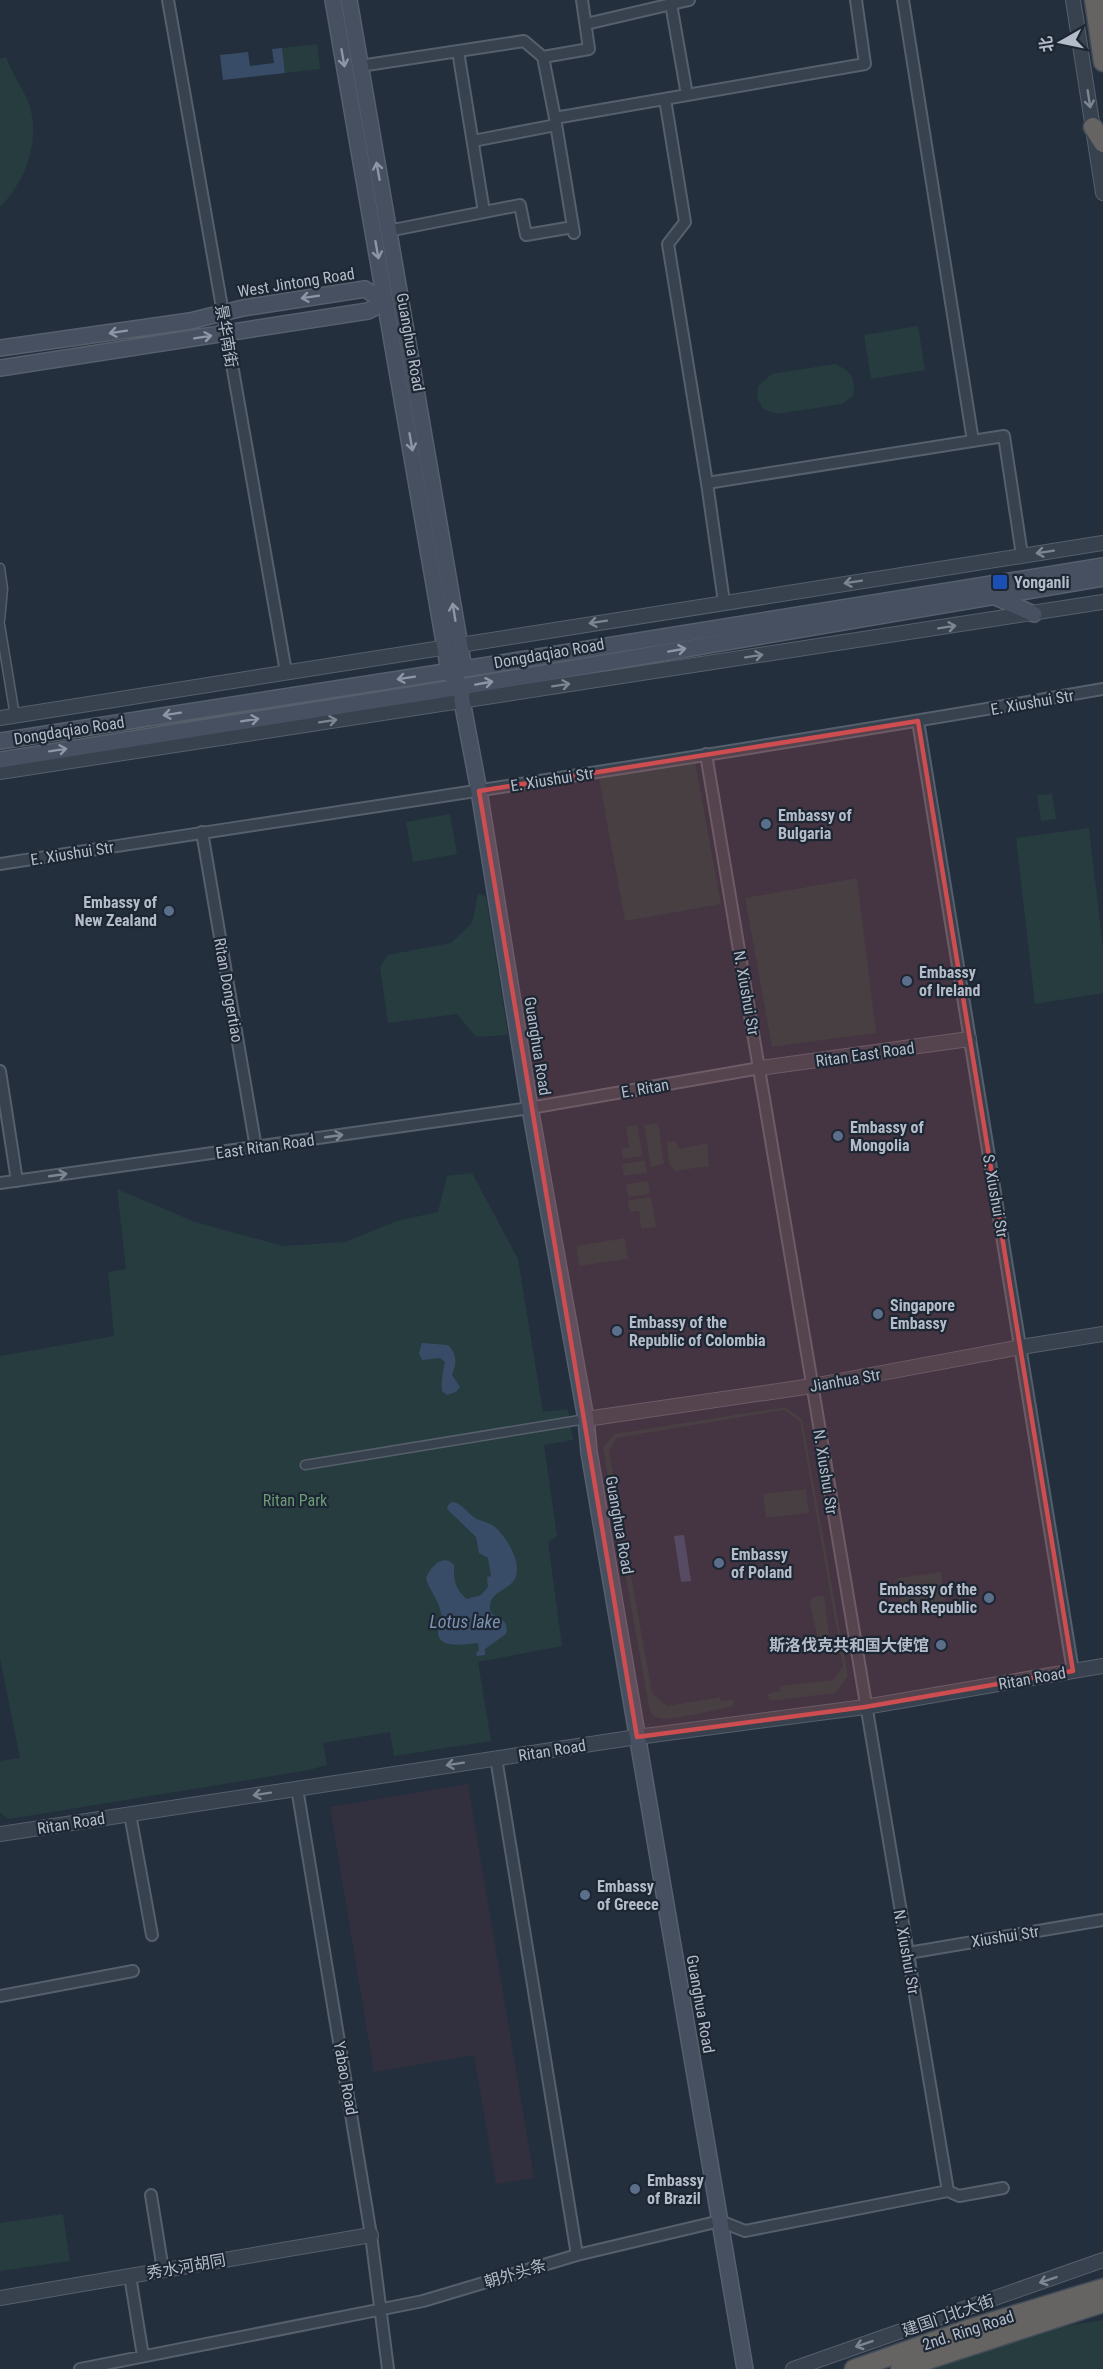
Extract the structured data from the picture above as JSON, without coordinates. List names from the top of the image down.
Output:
{
  "streets": {
    "highway": ["2nd. Ring Road"],
    "main road": ["West Jintong Road", "Guanghua Road", "Dongdaqiao Road"],
    "street": [
      "景华南街",
      "E. Xiushui Str",
      "Ritan Dongertiao",
      "N. Xiushui Str",
      "Ritan East Road",
      "E. Ritan",
      "East Ritan Road",
      "S. Xiushui Str",
      "Jianhua Str",
      "Ritan Road",
      "Xiushui Str",
      "Yabao Road",
      "秀水河胡同",
      "朝外头条",
      "建国门北大街"
    ]
  },
  "crossings": [
    ["West Jintong Road", "景华南街"],
    ["West Jintong Road", "Guanghua Road"],
    ["Guanghua Road", "Dongdaqiao Road"],
    ["Guanghua Road", "E. Xiushui Str"],
    ["Guanghua Road", "E. Ritan"],
    ["Guanghua Road", "East Ritan Road"],
    ["Guanghua Road", "Jianhua Str"],
    ["Guanghua Road", "Ritan Road"],
    ["Guanghua Road", "朝外头条"],
    ["E. Xiushui Str", "Ritan Dongertiao"],
    ["E. Xiushui Str", "N. Xiushui Str"],
    ["E. Xiushui Str", "S. Xiushui Str"],
    ["Ritan Dongertiao", "East Ritan Road"],
    ["N. Xiushui Str", "Ritan East Road"],
    ["N. Xiushui Str", "E. Ritan"],
    ["N. Xiushui Str", "Jianhua Str"],
    ["N. Xiushui Str", "Ritan Road"],
    ["N. Xiushui Str", "Xiushui Str"],
    ["Ritan East Road", "E. Ritan"],
    ["Ritan East Road", "S. Xiushui Str"],
    ["E. Ritan", "East Ritan Road"],
    ["S. Xiushui Str", "Jianhua Str"],
    ["S. Xiushui Str", "Ritan Road"],
    ["Ritan Road", "Yabao Road"],
    ["Yabao Road", "秀水河胡同"],
    ["Yabao Road", "朝外头条"]
  ],
  "one_way": ["East Ritan Road", "建国门北大街"],
  "water": ["Lotus lake"],
  "parks": ["Ritan Park"],
  "places": {
    "transit": ["Yonganli"],
    "other": [
      "Embassy of Bulgaria",
      "Embassy of New Zealand",
      "Embassy of Ireland",
      "Embassy of Mongolia",
      "Singapore Embassy",
      "Embassy of the Republic of Colombia",
      "Embassy of Poland",
      "Embassy of the Czech Republic",
      "斯洛伐克共和国大使馆",
      "Embassy of Greece",
      "Embassy of Brazil"
    ]
  },
  "north": "left"
}
